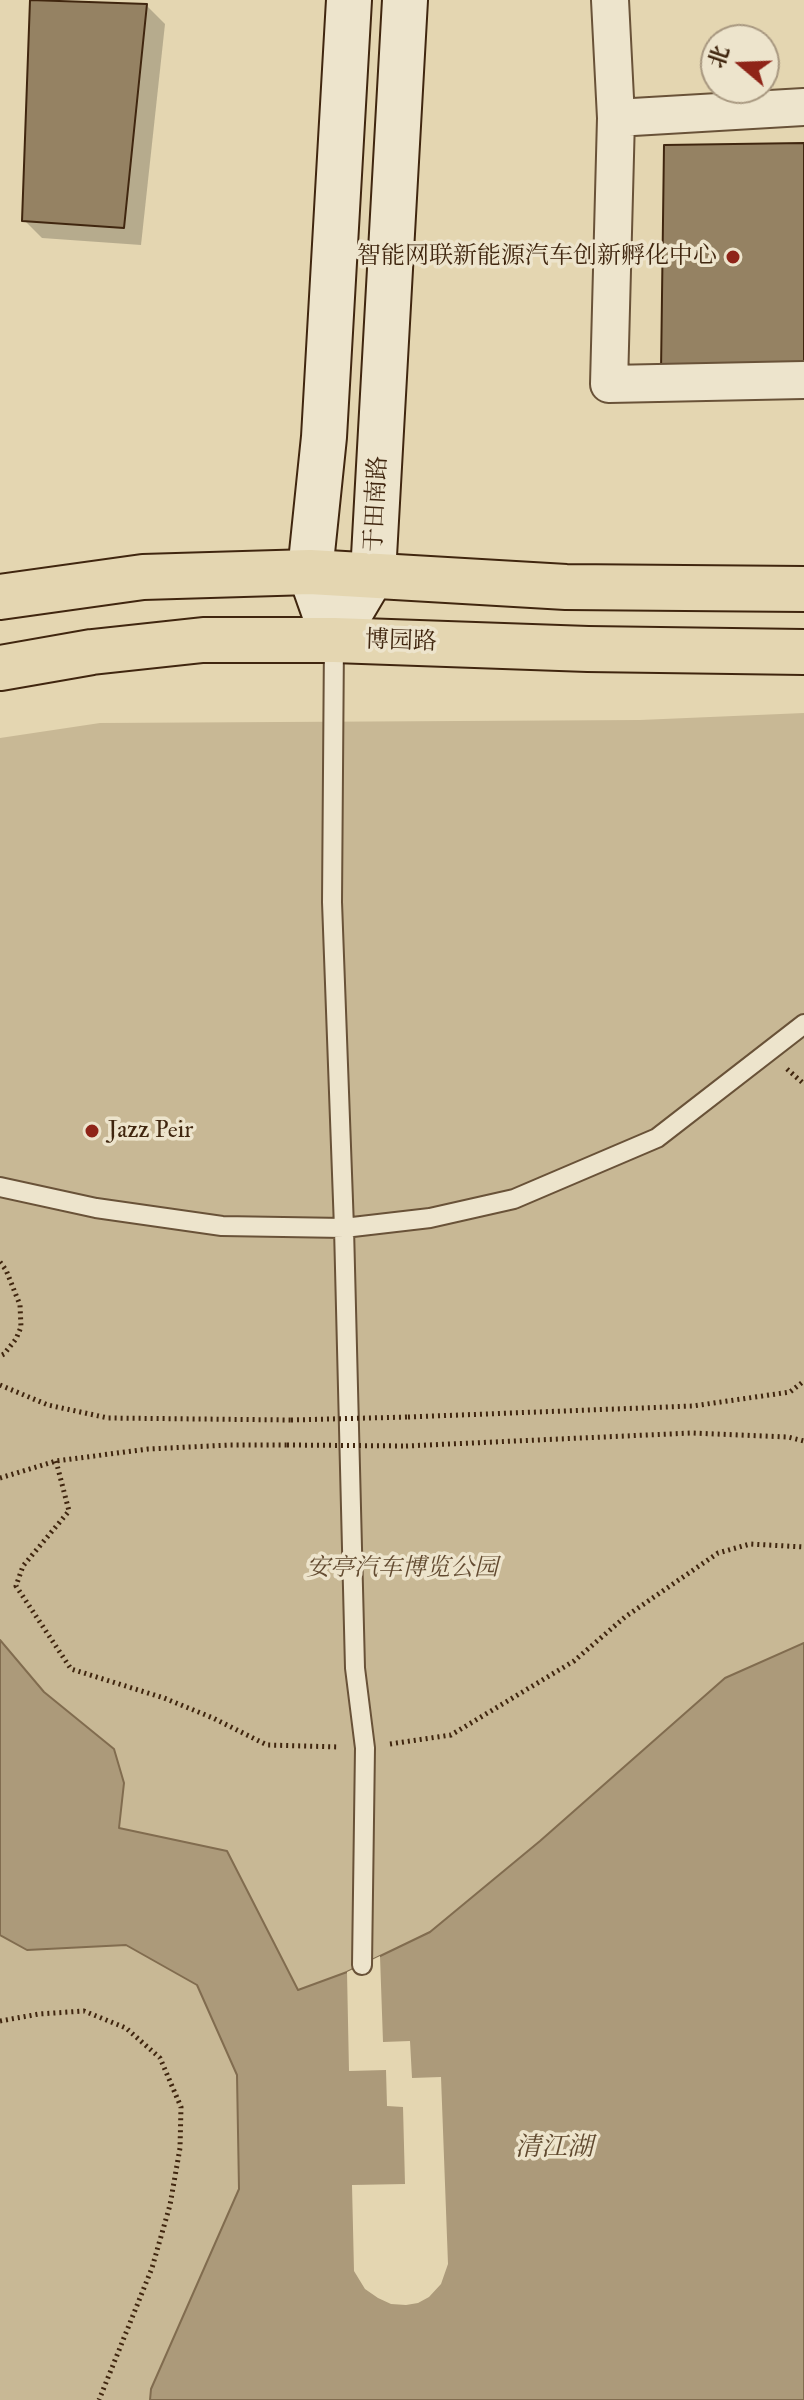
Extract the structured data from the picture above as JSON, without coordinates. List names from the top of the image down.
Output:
{
  "streets": {
    "main road": ["博园路"],
    "street": ["于田南路"]
  },
  "crossings": [
    ["于田南路", "博园路"]
  ],
  "water": ["清江湖"],
  "parks": ["安亭汽车博览公园"],
  "places": ["智能网联新能源汽车创新孵化中心", "Jazz Peir"],
  "north": "left"
}
